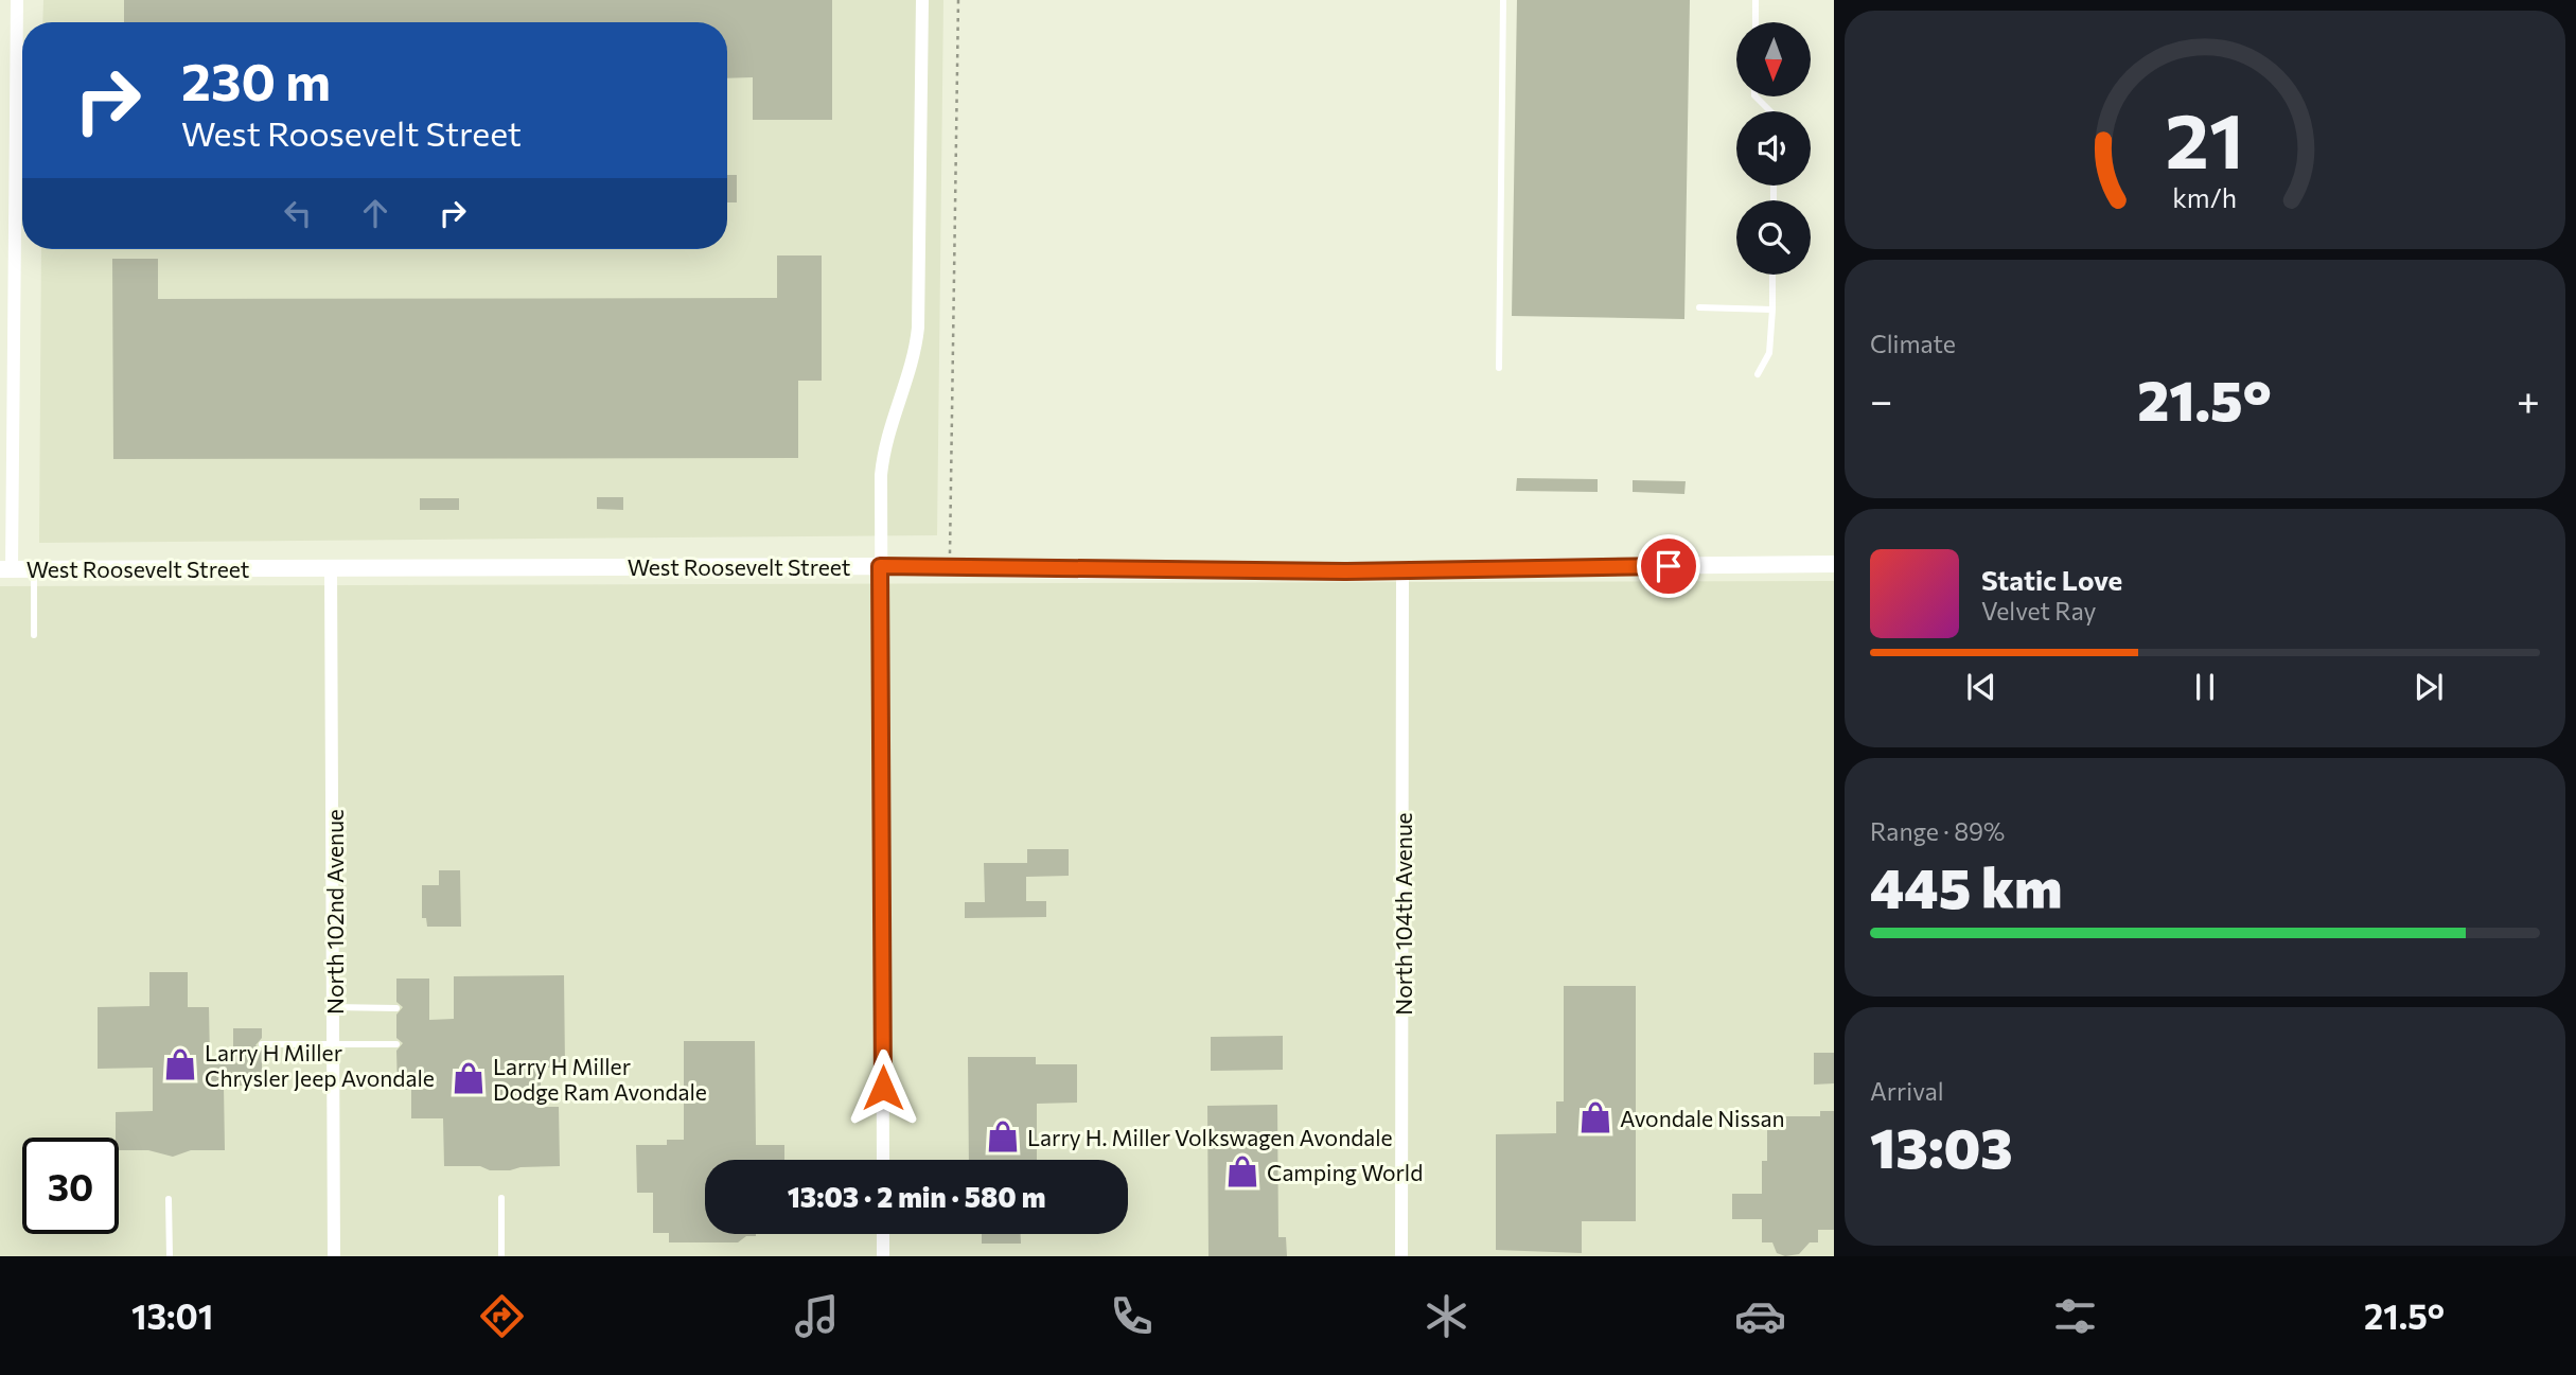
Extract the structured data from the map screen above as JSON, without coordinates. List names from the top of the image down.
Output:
{
  "streets": {
    "street": ["West Roosevelt Street", "North 102nd Avenue", "North 104th Avenue"]
  },
  "crossings": [
    ["West Roosevelt Street", "North 102nd Avenue"],
    ["West Roosevelt Street", "North 104th Avenue"]
  ],
  "places": {
    "shop": [
      "Larry H Miller Chrysler Jeep Avondale",
      "Larry H Miller Dodge Ram Avondale",
      "Avondale Nissan",
      "Larry H. Miller Volkswagen Avondale",
      "Camping World"
    ]
  },
  "north": "bottom",
  "page": {
    "turn": ["230 m", "West Roosevelt Street"],
    "tile": [
      "Climate",
      ["Range · 89%", "445 km"],
      ["Arrival", "13:03"]
    ],
    "heat": ["−", "21.5°", "+"],
    "song": ["Static Love", "Velvet Ray"],
    "limit": "30",
    "trip": "13:03 · 2 min · 580 m",
    "tabs": ["13:01", "21.5°"],
    "gauge": ["21", "km/h"]
  }
}
